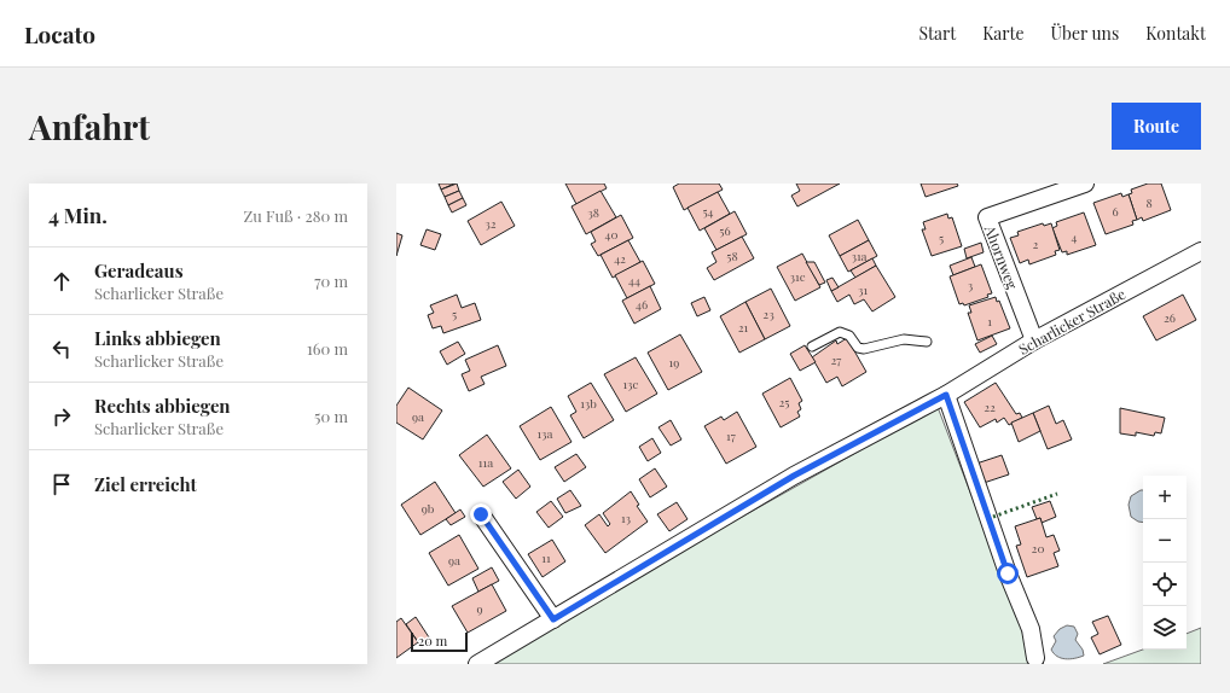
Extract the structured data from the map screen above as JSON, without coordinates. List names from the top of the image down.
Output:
{
  "streets": {
    "street": ["Ahornweg", "Scharlicker Straße"]
  },
  "crossings": [
    ["Ahornweg", "Scharlicker Straße"]
  ],
  "house_numbers": [
    "8",
    "54",
    "6",
    "38",
    "32",
    "56",
    "40",
    "4",
    "5",
    "2",
    "58",
    "31a",
    "42",
    "31c",
    "44",
    "3",
    "31",
    "46",
    "5",
    "23",
    "26",
    "1",
    "21",
    "27",
    "19",
    "13c",
    "25",
    "13b",
    "22",
    "9a",
    "13a",
    "17",
    "11a",
    "9b",
    "13",
    "20",
    "11",
    "9a",
    "9"
  ],
  "scale_bar": "20 m",
  "page": {
    "header": "Locato",
    "nav": [
      "Start",
      "Karte",
      "Über uns",
      "Kontakt"
    ],
    "buttons": "Route",
    "title": "Anfahrt",
    "heading": ["4 Min.", "Zu Fuß · 280 m"],
    "list": [
      ["Geradeaus", "Scharlicker Straße", "70 m"],
      ["Links abbiegen", "Scharlicker Straße", "160 m"],
      ["Rechts abbiegen", "Scharlicker Straße", "50 m"],
      "Ziel erreicht"
    ],
    "map_buttons": ["+", "−"],
    "scale": "20 m"
  }
}
